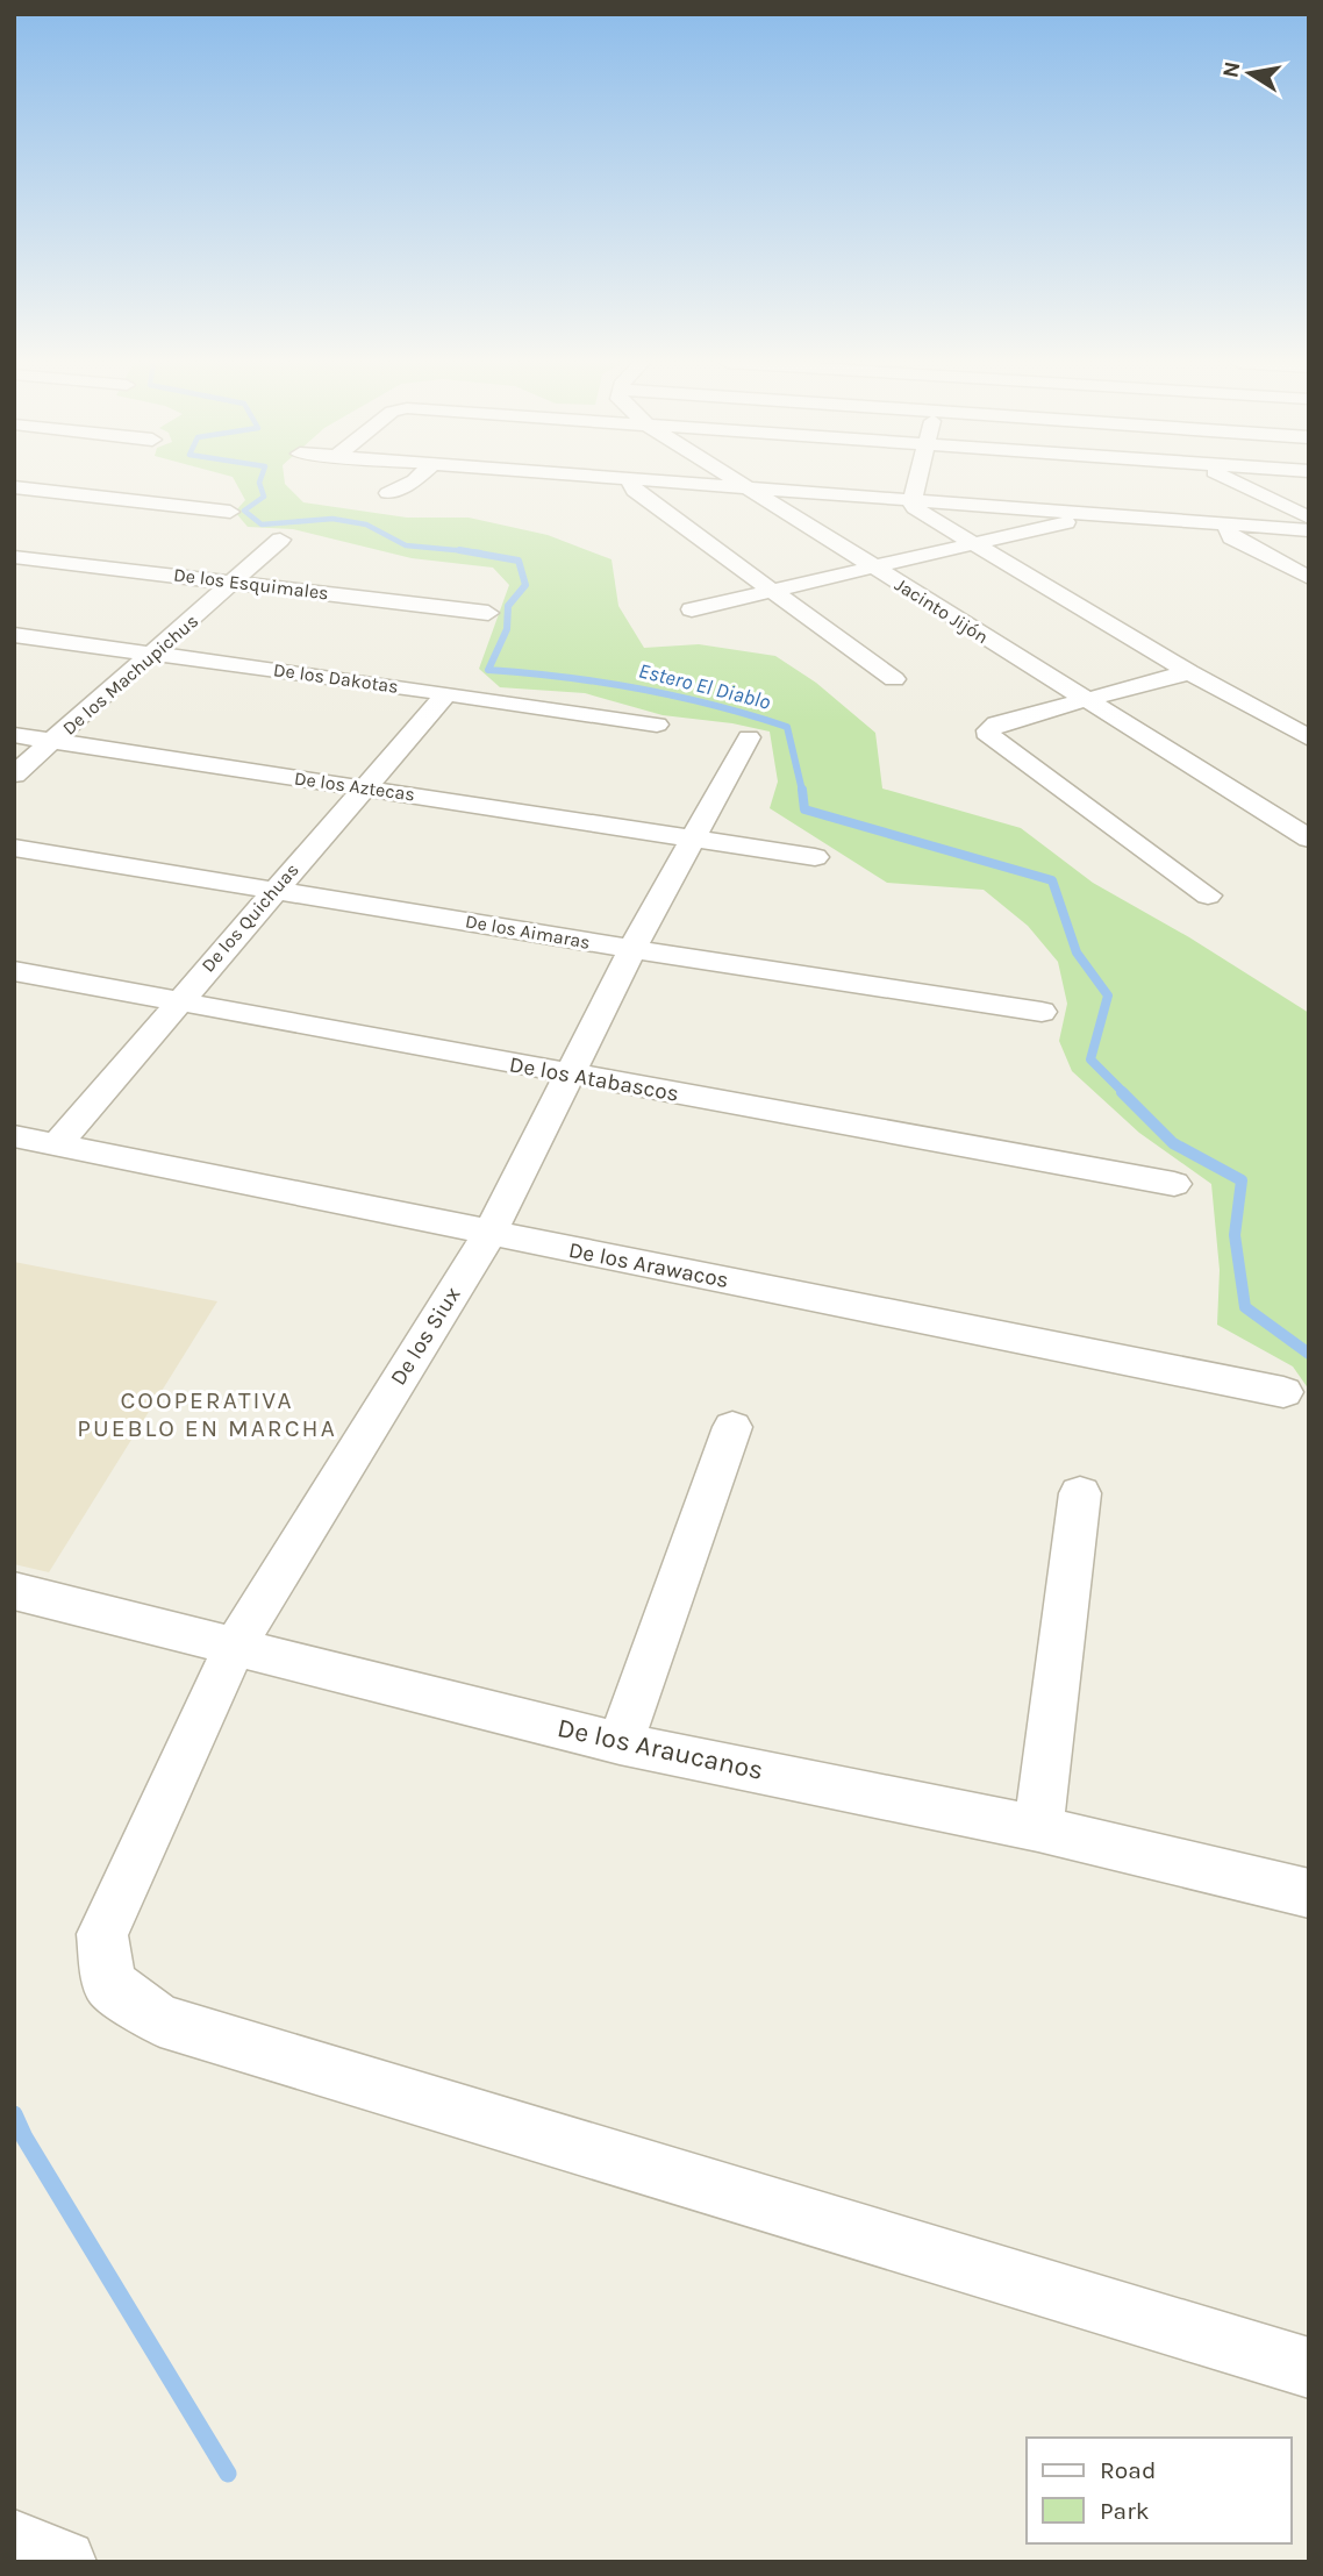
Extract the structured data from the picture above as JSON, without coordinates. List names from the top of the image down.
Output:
{
  "streets": {
    "street": [
      "De los Esquimales",
      "Jacinto Jijón",
      "De los Machupichus",
      "De los Dakotas",
      "De los Aztecas",
      "De los Quichuas",
      "De los Aimaras",
      "De los Atabascos",
      "De los Arawacos",
      "De los Siux",
      "De los Araucanos"
    ]
  },
  "crossings": [
    ["De los Esquimales", "De los Machupichus"],
    ["De los Machupichus", "De los Dakotas"],
    ["De los Machupichus", "De los Aztecas"],
    ["De los Dakotas", "De los Quichuas"],
    ["De los Aztecas", "De los Quichuas"],
    ["De los Aztecas", "De los Siux"],
    ["De los Quichuas", "De los Aimaras"],
    ["De los Quichuas", "De los Atabascos"],
    ["De los Quichuas", "De los Arawacos"],
    ["De los Aimaras", "De los Siux"],
    ["De los Atabascos", "De los Siux"],
    ["De los Arawacos", "De los Siux"],
    ["De los Siux", "De los Araucanos"]
  ],
  "districts": ["COOPERATIVA PUEBLO EN MARCHA"],
  "water": ["Estero El Diablo"],
  "legend": ["Road", "Park"],
  "north": "left"
}
